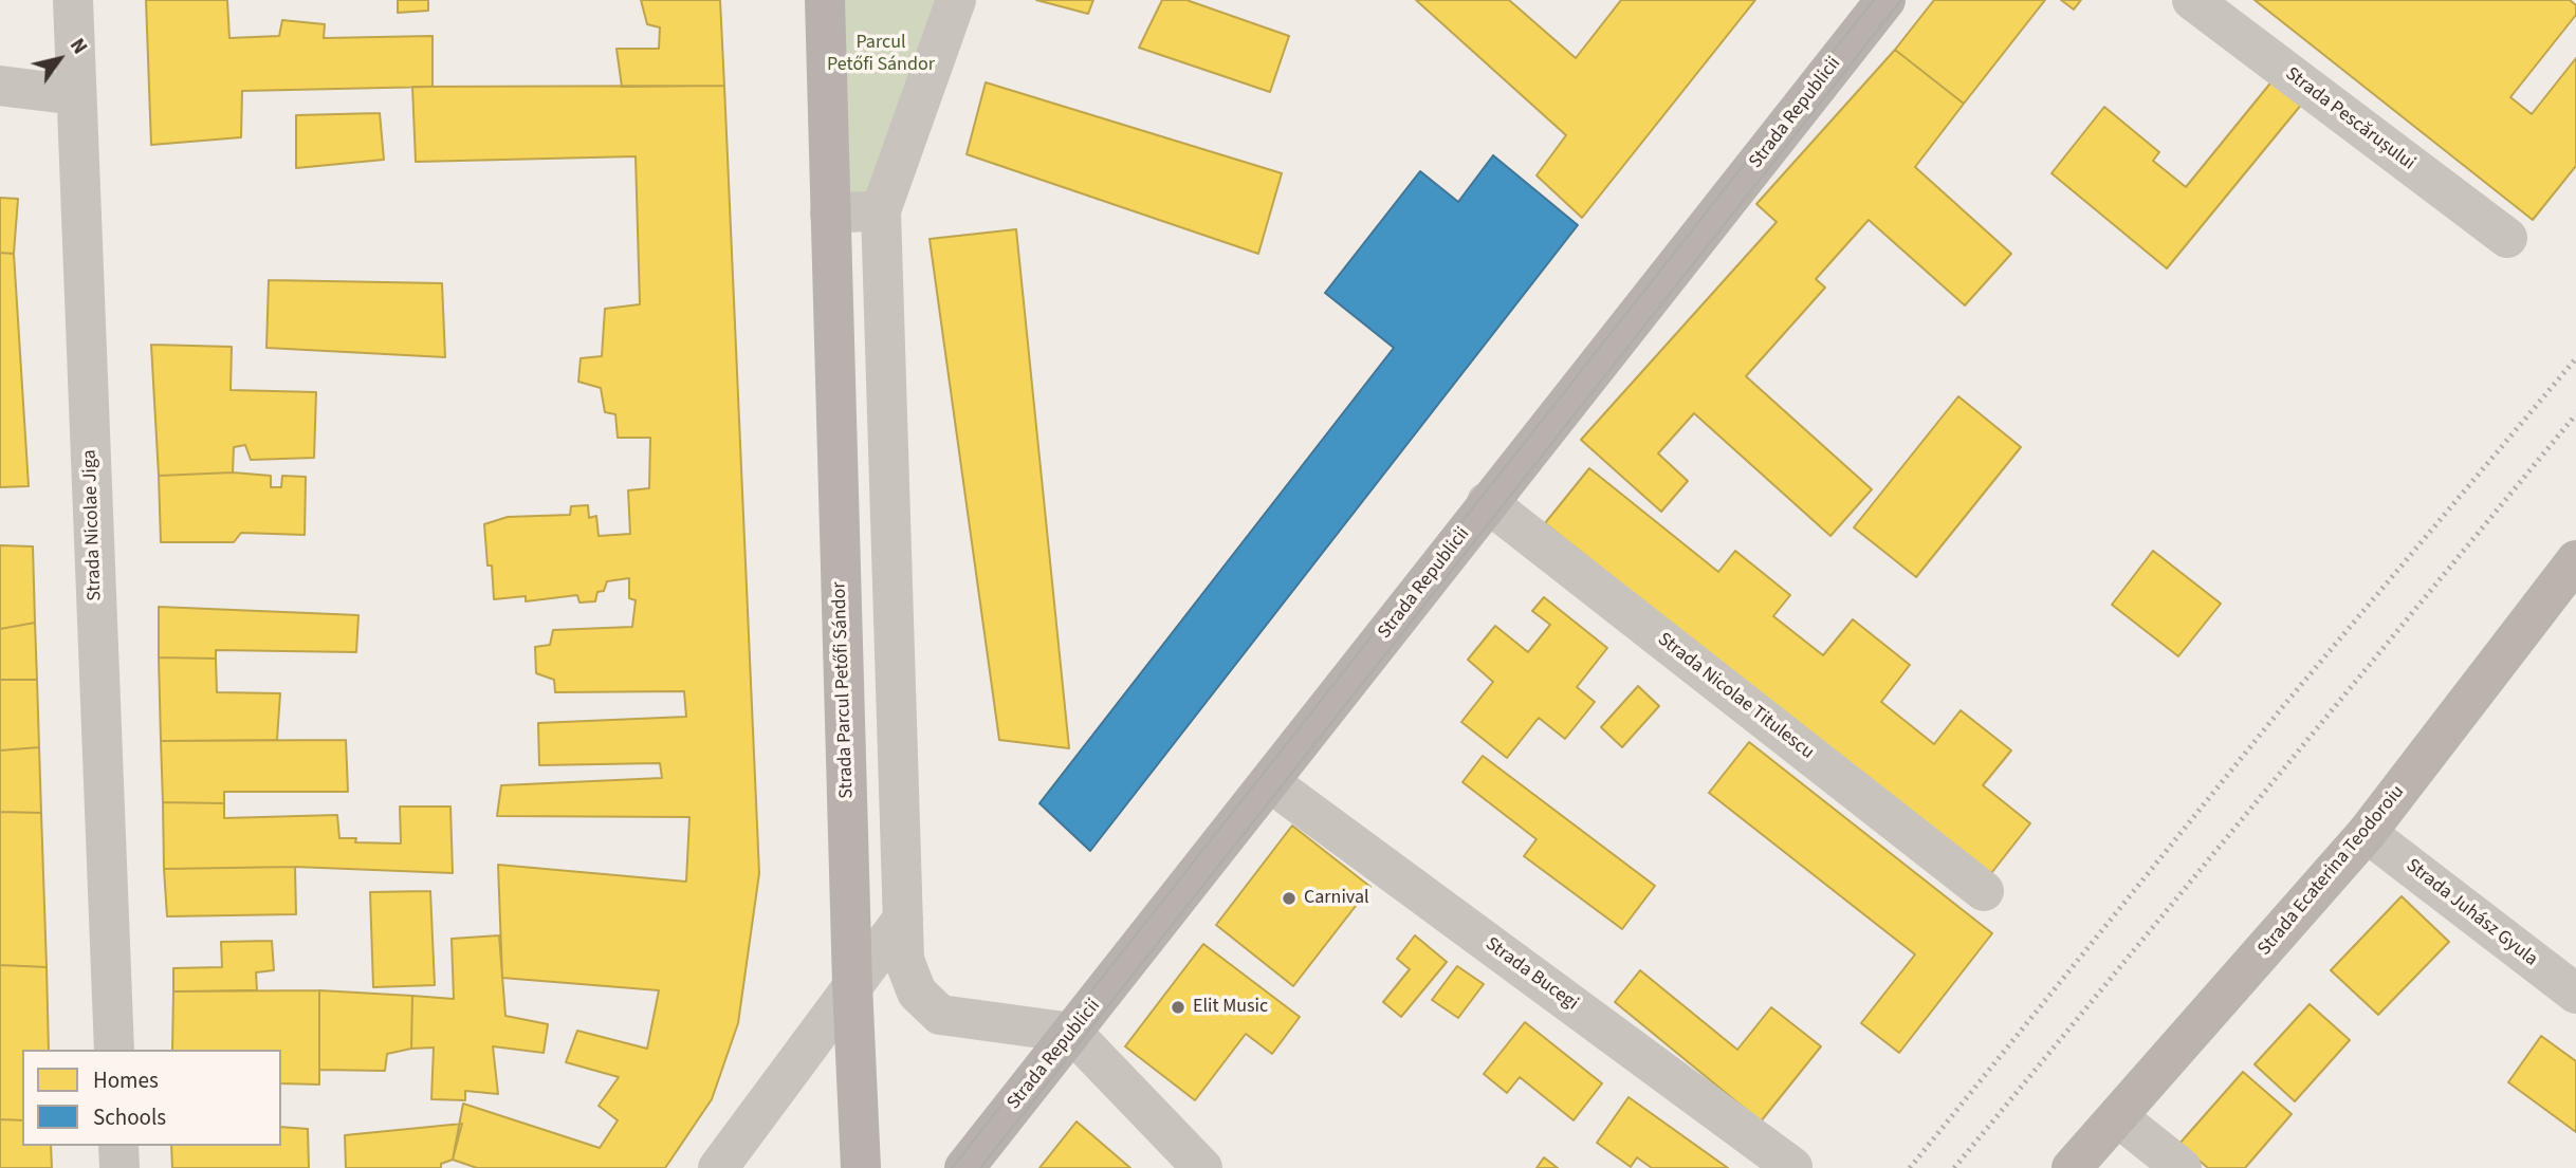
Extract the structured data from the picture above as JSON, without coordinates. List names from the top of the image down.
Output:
{
  "streets": {
    "main road": ["Strada Republicii", "Strada Parcul Petőfi Sándor", "Strada Ecaterina Teodoroiu"],
    "street": [
      "Strada Pescărușului",
      "Strada Nicolae Jiga",
      "Strada Nicolae Titulescu",
      "Strada Juhász Gyula",
      "Strada Bucegi"
    ]
  },
  "crossings": [
    ["Strada Republicii", "Strada Nicolae Titulescu"],
    ["Strada Republicii", "Strada Bucegi"],
    ["Strada Ecaterina Teodoroiu", "Strada Juhász Gyula"]
  ],
  "parks": ["Parcul Petőfi Sándor"],
  "places": ["Carnival", "Elit Music"],
  "legend": ["Homes", "Schools"],
  "north": "top right"
}
